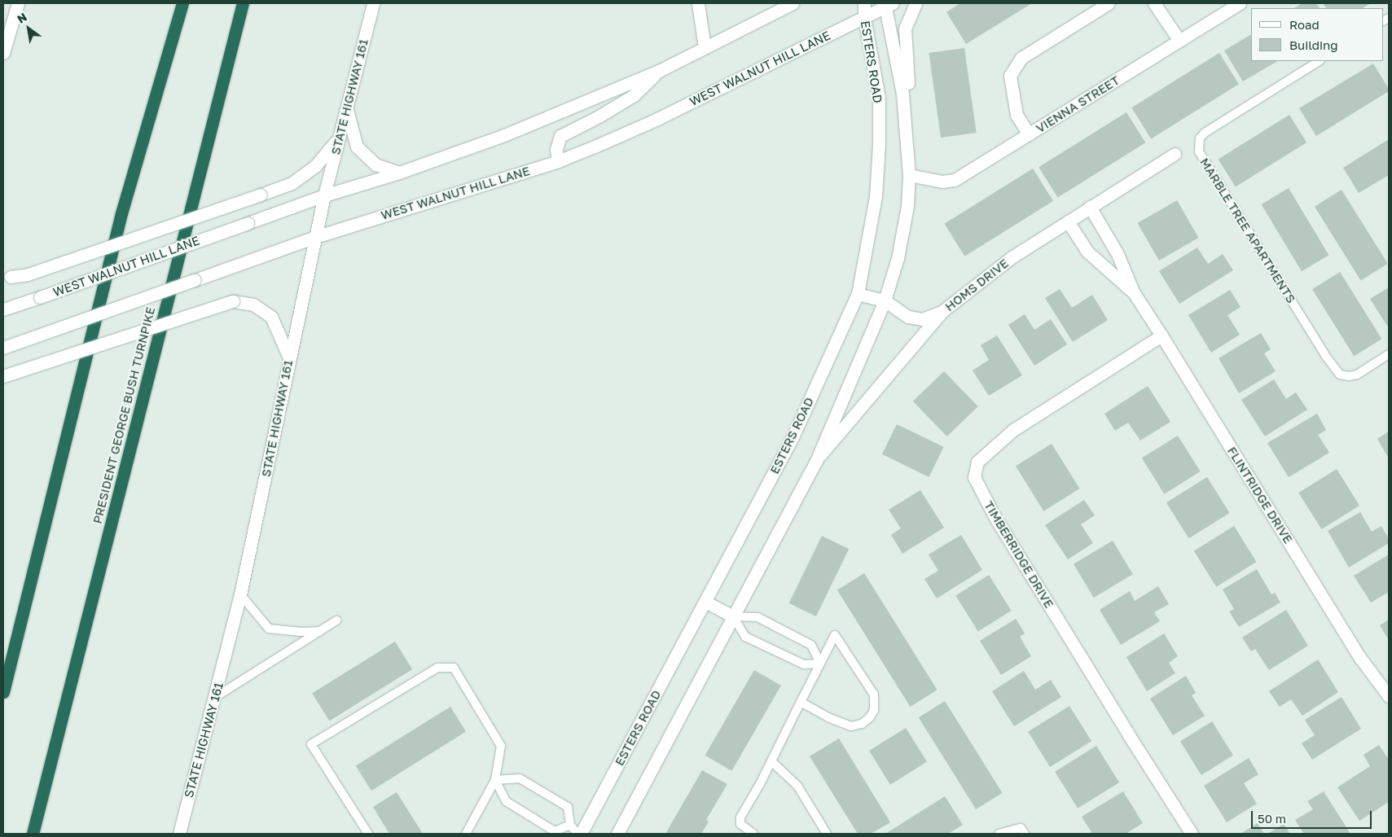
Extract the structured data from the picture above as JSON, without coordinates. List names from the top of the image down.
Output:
{
  "streets": {
    "highway": ["PRESIDENT GEORGE BUSH TURNPIKE"],
    "street": [
      "ESTERS ROAD",
      "WEST WALNUT HILL LANE",
      "STATE HIGHWAY 161",
      "VIENNA STREET",
      "HOMS DRIVE",
      "FLINTRIDGE DRIVE",
      "TIMBERRIDGE DRIVE"
    ],
    "lane": ["MARBLE TREE APARTMENTS"]
  },
  "crossings": [
    ["ESTERS ROAD", "WEST WALNUT HILL LANE"],
    ["ESTERS ROAD", "VIENNA STREET"],
    ["ESTERS ROAD", "HOMS DRIVE"],
    ["WEST WALNUT HILL LANE", "STATE HIGHWAY 161"],
    ["HOMS DRIVE", "FLINTRIDGE DRIVE"],
    ["FLINTRIDGE DRIVE", "TIMBERRIDGE DRIVE"]
  ],
  "legend": ["Road", "Building"],
  "scale_bar": "50 m",
  "north": "top left"
}
